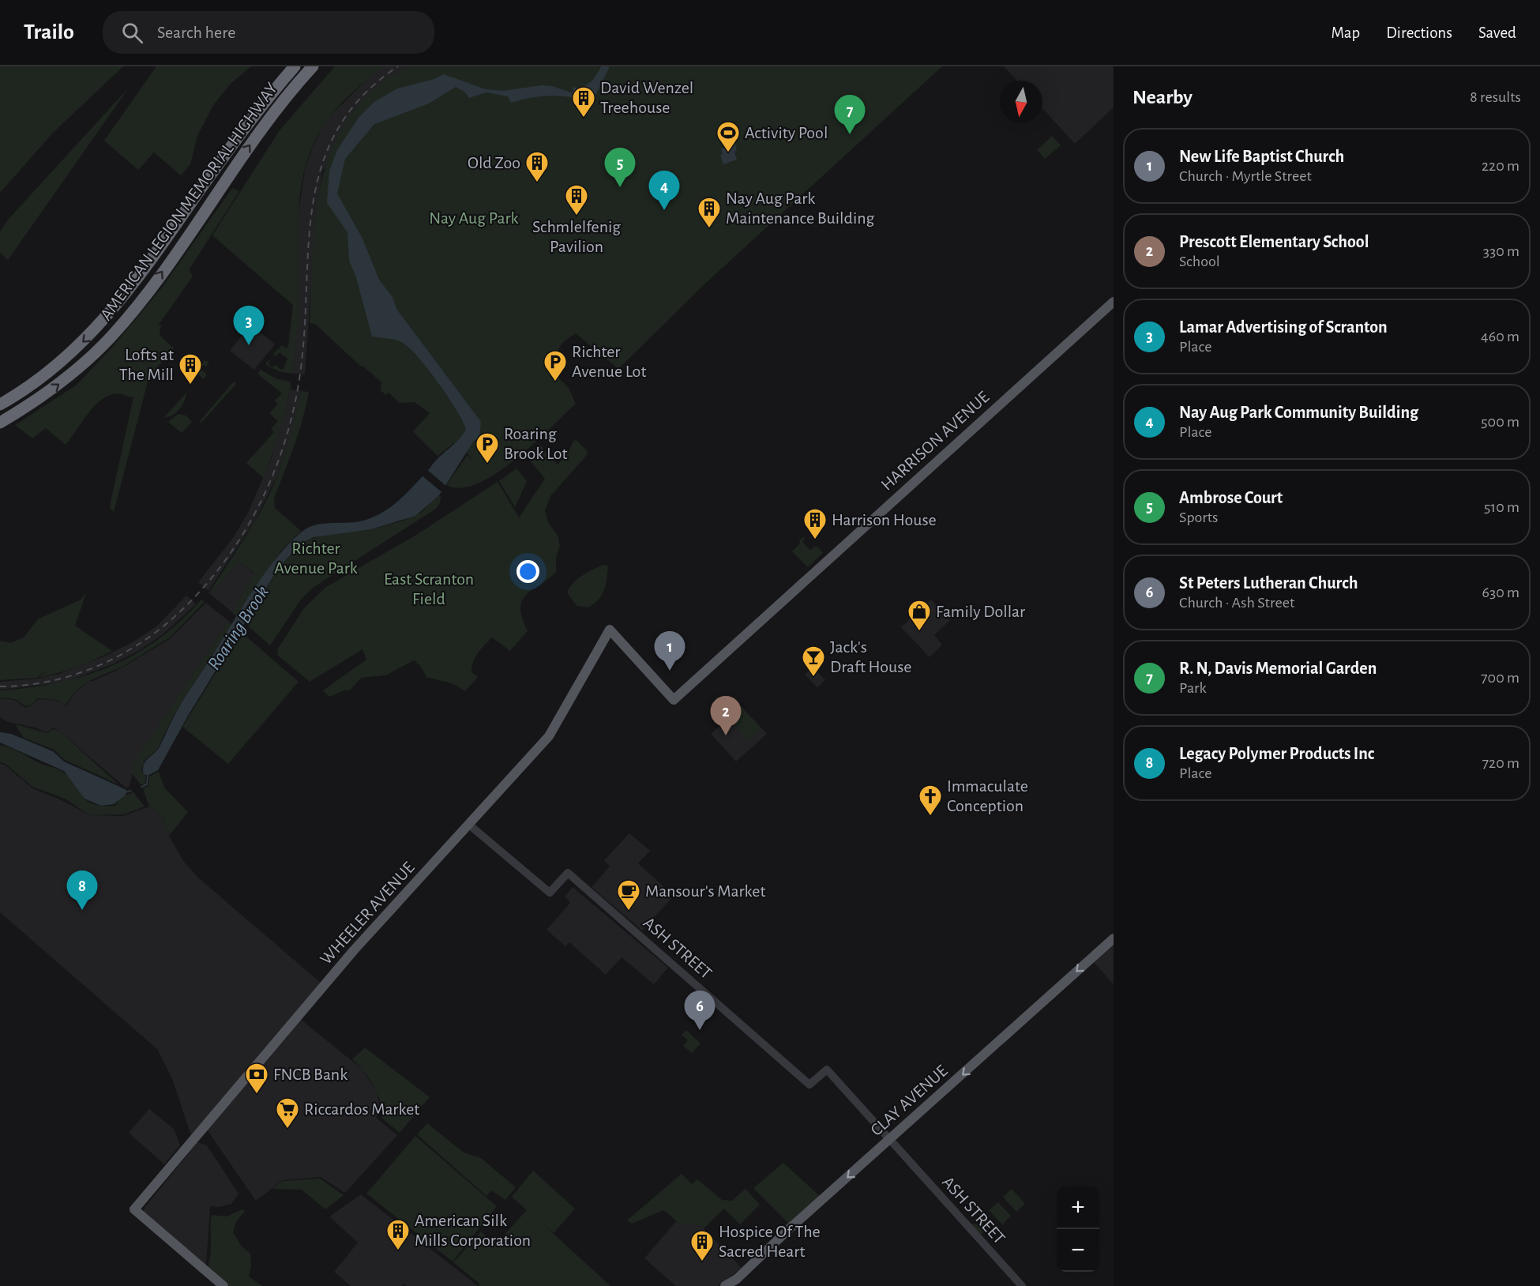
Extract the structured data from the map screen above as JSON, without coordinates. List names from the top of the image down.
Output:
{
  "streets": {
    "highway": ["AMERICAN LEGION MEMORIAL HIGHWAY"],
    "main road": ["HARRISON AVENUE", "WHEELER AVENUE", "CLAY AVENUE"],
    "street": ["ASH STREET"]
  },
  "crossings": [
    ["HARRISON AVENUE", "WHEELER AVENUE"],
    ["WHEELER AVENUE", "ASH STREET"],
    ["ASH STREET", "CLAY AVENUE"]
  ],
  "one_way": ["CLAY AVENUE"],
  "water": ["Roaring Brook"],
  "parks": ["Nay Aug Park", "Richter Avenue Park", "East Scranton Field"],
  "places": {
    "building": [
      "David Wenzel Treehouse",
      "Old Zoo",
      "Schmlelfenig Pavilion",
      "Nay Aug Park Maintenance Building",
      "Lofts at The Mill",
      "Harrison House",
      "American Silk Mills Corporation",
      "Hospice Of The Sacred Heart"
    ],
    "sports": ["Activity Pool"],
    "parking": ["Richter Avenue Lot", "Roaring Brook Lot"],
    "shop": ["Family Dollar"],
    "bar": ["Jack's Draft House"],
    "church": ["Immaculate Conception"],
    "cafe": ["Mansour's Market"],
    "bank": ["FNCB Bank"],
    "supermarket": ["Riccardos Market"]
  },
  "north": "bottom",
  "page": {
    "header": "Trailo",
    "search": "Search here",
    "nav": ["Map", "Directions", "Saved"],
    "heading": ["Nearby", "8 results"],
    "pins": [
      "7",
      "5",
      "4",
      "3",
      "1",
      "2",
      "8",
      "6"
    ],
    "list": [
      {
        "mark": "1",
        "name": "New Life Baptist Church",
        "note": "Church · Myrtle Street",
        "value": "220 m"
      },
      {
        "mark": "2",
        "name": "Prescott Elementary School",
        "note": "School",
        "value": "330 m"
      },
      {
        "mark": "3",
        "name": "Lamar Advertising of Scranton",
        "note": "Place",
        "value": "460 m"
      },
      {
        "mark": "4",
        "name": "Nay Aug Park Community Building",
        "note": "Place",
        "value": "500 m"
      },
      {
        "mark": "5",
        "name": "Ambrose Court",
        "note": "Sports",
        "value": "510 m"
      },
      {
        "mark": "6",
        "name": "St Peters Lutheran Church",
        "note": "Church · Ash Street",
        "value": "630 m"
      },
      {
        "mark": "7",
        "name": "R. N, Davis Memorial Garden",
        "note": "Park",
        "value": "700 m"
      },
      {
        "mark": "8",
        "name": "Legacy Polymer Products Inc",
        "note": "Place",
        "value": "720 m"
      }
    ],
    "map_buttons": ["+", "−"]
  }
}
